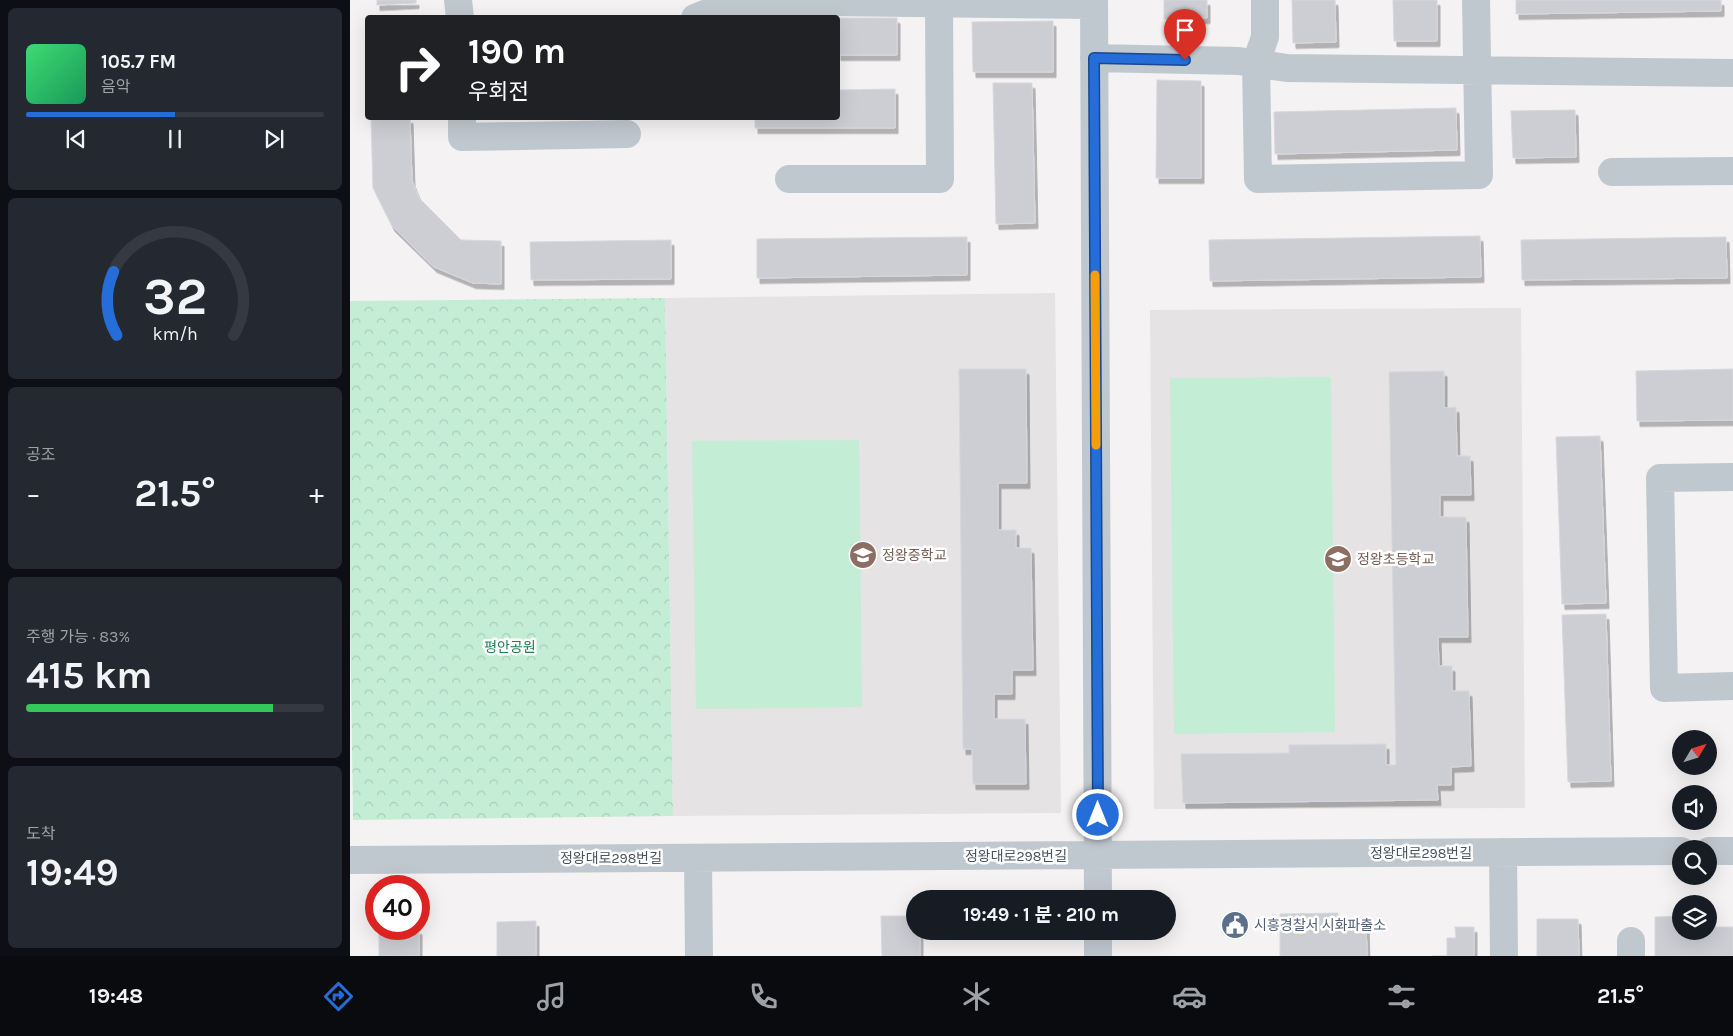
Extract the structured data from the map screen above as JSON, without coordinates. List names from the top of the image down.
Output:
{
  "streets": {
    "street": ["정왕대로298번길"]
  },
  "parks": ["평안공원"],
  "places": {
    "school or university": ["정왕중학교", "정왕초등학교"],
    "public building": ["시흥경찰서 시화파출소"]
  },
  "north": "top right",
  "page": {
    "turn": ["190 m", "우회전"],
    "song": ["105.7 FM", "음악"],
    "tile": [
      "공조",
      ["주행 가능 · 83%", "415 km"],
      ["도착", "19:49"]
    ],
    "heat": ["−", "21.5°", "+"],
    "limit": "40",
    "trip": "19:49 · 1 분 · 210 m",
    "tabs": ["19:48", "21.5°"],
    "gauge": ["32", "km/h"]
  }
}
